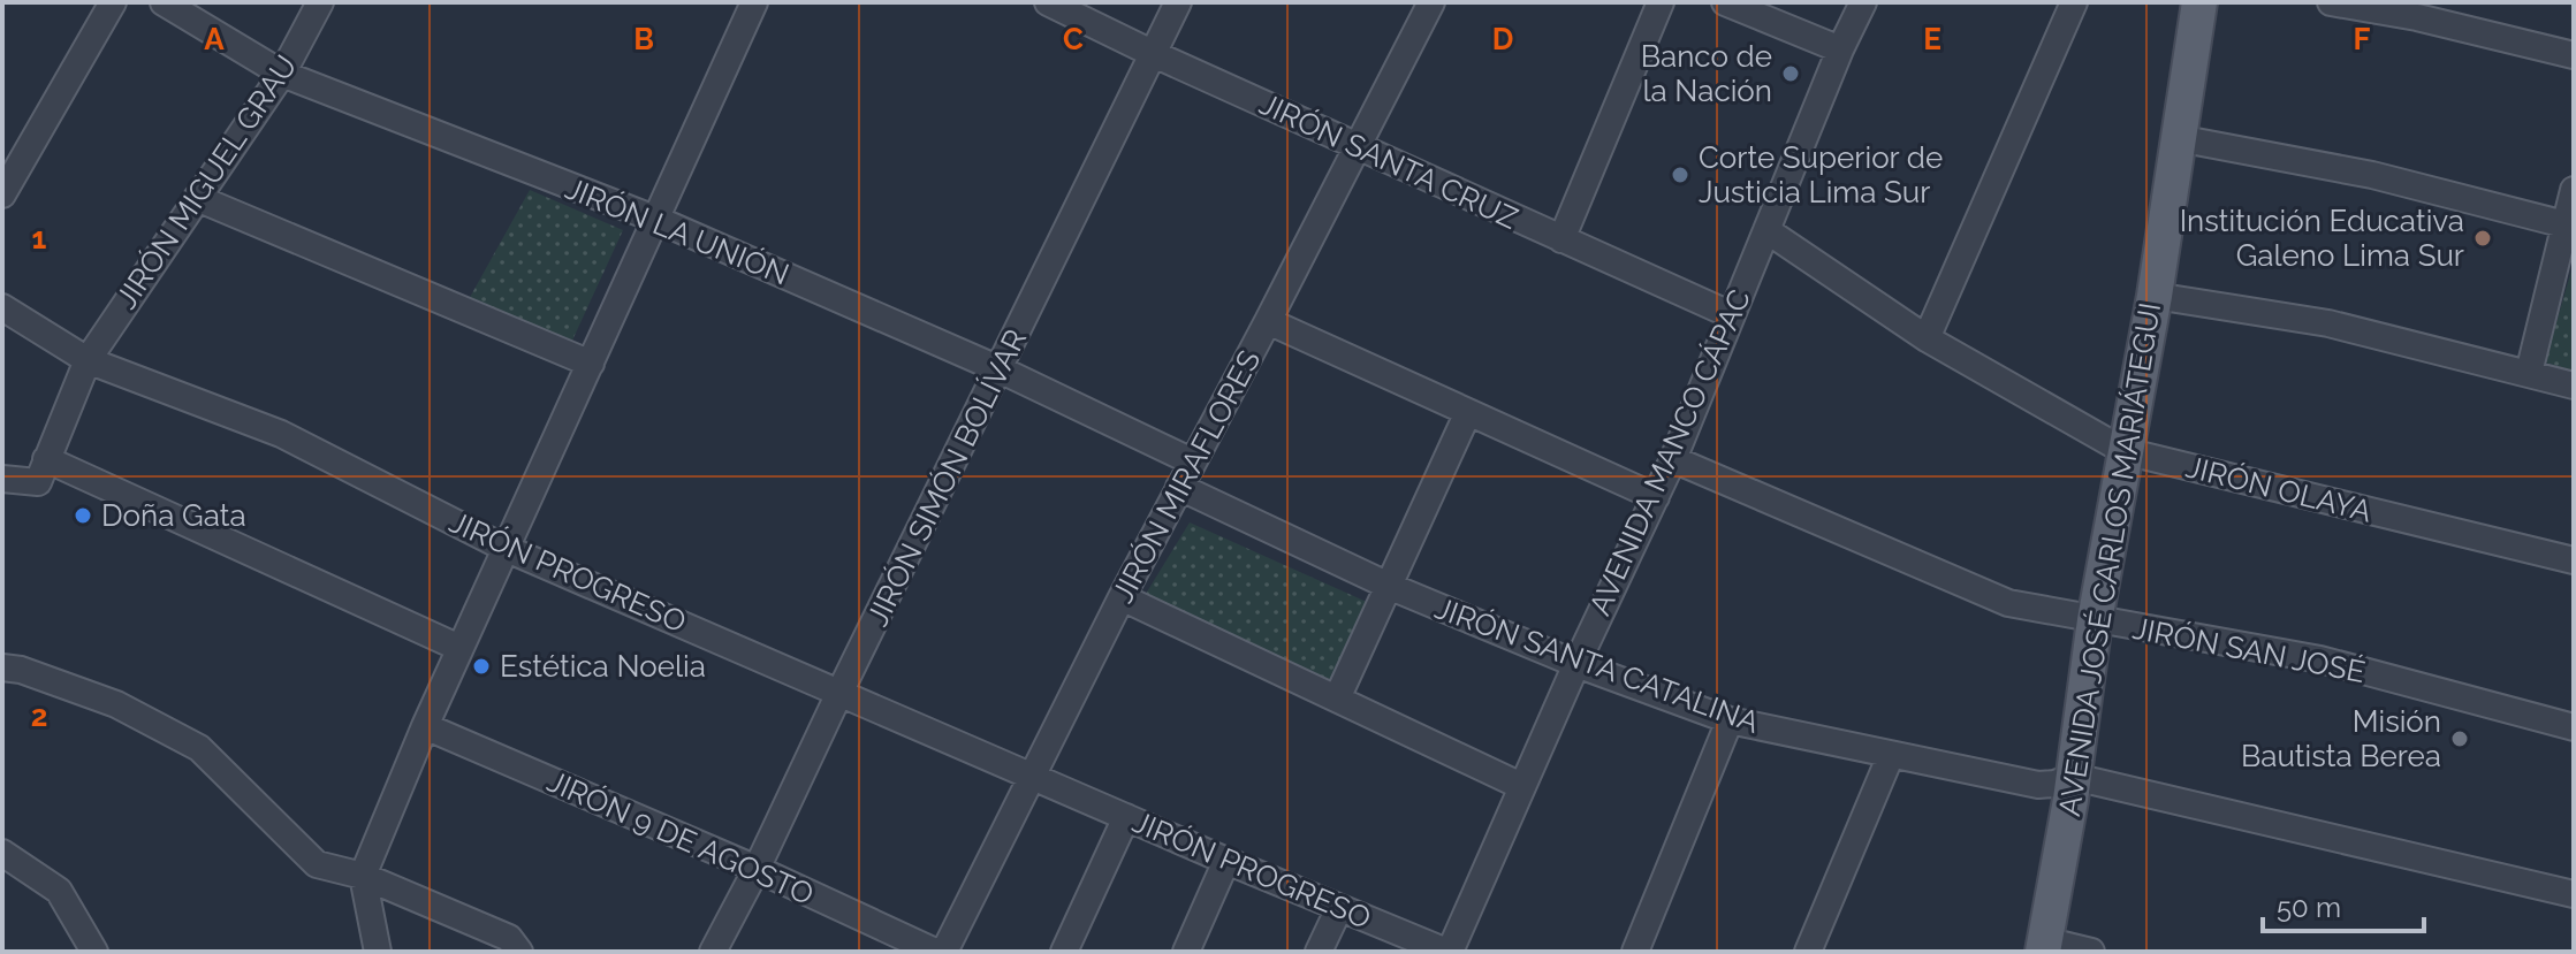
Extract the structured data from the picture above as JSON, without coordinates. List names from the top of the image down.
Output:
{
  "streets": {
    "main road": ["AVENIDA JOSÉ CARLOS MARIÁTEGUI"],
    "street": [
      "JIRÓN SANTA CRUZ",
      "JIRÓN MIGUEL GRAU",
      "JIRÓN LA UNIÓN",
      "AVENIDA MANCO CÁPAC",
      "JIRÓN MIRAFLORES",
      "JIRÓN SIMÓN BOLÍVAR",
      "JIRÓN OLAYA",
      "JIRÓN PROGRESO",
      "JIRÓN SAN JOSÉ",
      "JIRÓN SANTA CATALINA",
      "JIRÓN 9 DE AGOSTO"
    ]
  },
  "crossings": [
    ["JIRÓN SANTA CRUZ", "AVENIDA MANCO CÁPAC"],
    ["JIRÓN SANTA CRUZ", "JIRÓN MIRAFLORES"],
    ["JIRÓN SANTA CRUZ", "JIRÓN SIMÓN BOLÍVAR"],
    ["JIRÓN MIGUEL GRAU", "JIRÓN LA UNIÓN"],
    ["JIRÓN MIGUEL GRAU", "JIRÓN PROGRESO"],
    ["JIRÓN LA UNIÓN", "JIRÓN MIRAFLORES"],
    ["JIRÓN LA UNIÓN", "JIRÓN SIMÓN BOLÍVAR"],
    ["AVENIDA MANCO CÁPAC", "JIRÓN OLAYA"],
    ["AVENIDA MANCO CÁPAC", "JIRÓN PROGRESO"],
    ["AVENIDA MANCO CÁPAC", "JIRÓN SAN JOSÉ"],
    ["AVENIDA MANCO CÁPAC", "JIRÓN SANTA CATALINA"],
    ["JIRÓN MIRAFLORES", "JIRÓN PROGRESO"],
    ["JIRÓN MIRAFLORES", "JIRÓN SANTA CATALINA"],
    ["JIRÓN SIMÓN BOLÍVAR", "JIRÓN PROGRESO"],
    ["JIRÓN SIMÓN BOLÍVAR", "JIRÓN 9 DE AGOSTO"],
    ["JIRÓN OLAYA", "AVENIDA JOSÉ CARLOS MARIÁTEGUI"],
    ["AVENIDA JOSÉ CARLOS MARIÁTEGUI", "JIRÓN SAN JOSÉ"],
    ["AVENIDA JOSÉ CARLOS MARIÁTEGUI", "JIRÓN SANTA CATALINA"]
  ],
  "places": [
    "Banco de la Nación",
    "Corte Superior de Justicia Lima Sur",
    "Institución Educativa Galeno Lima Sur",
    "Doña Gata",
    "Estética Noelia",
    "Misión Bautista Berea"
  ],
  "scale_bar": "50 m",
  "grid": {
    "columns": [
      "A",
      "B",
      "C",
      "D",
      "E",
      "F"
    ],
    "rows": ["1", "2"]
  }
}
